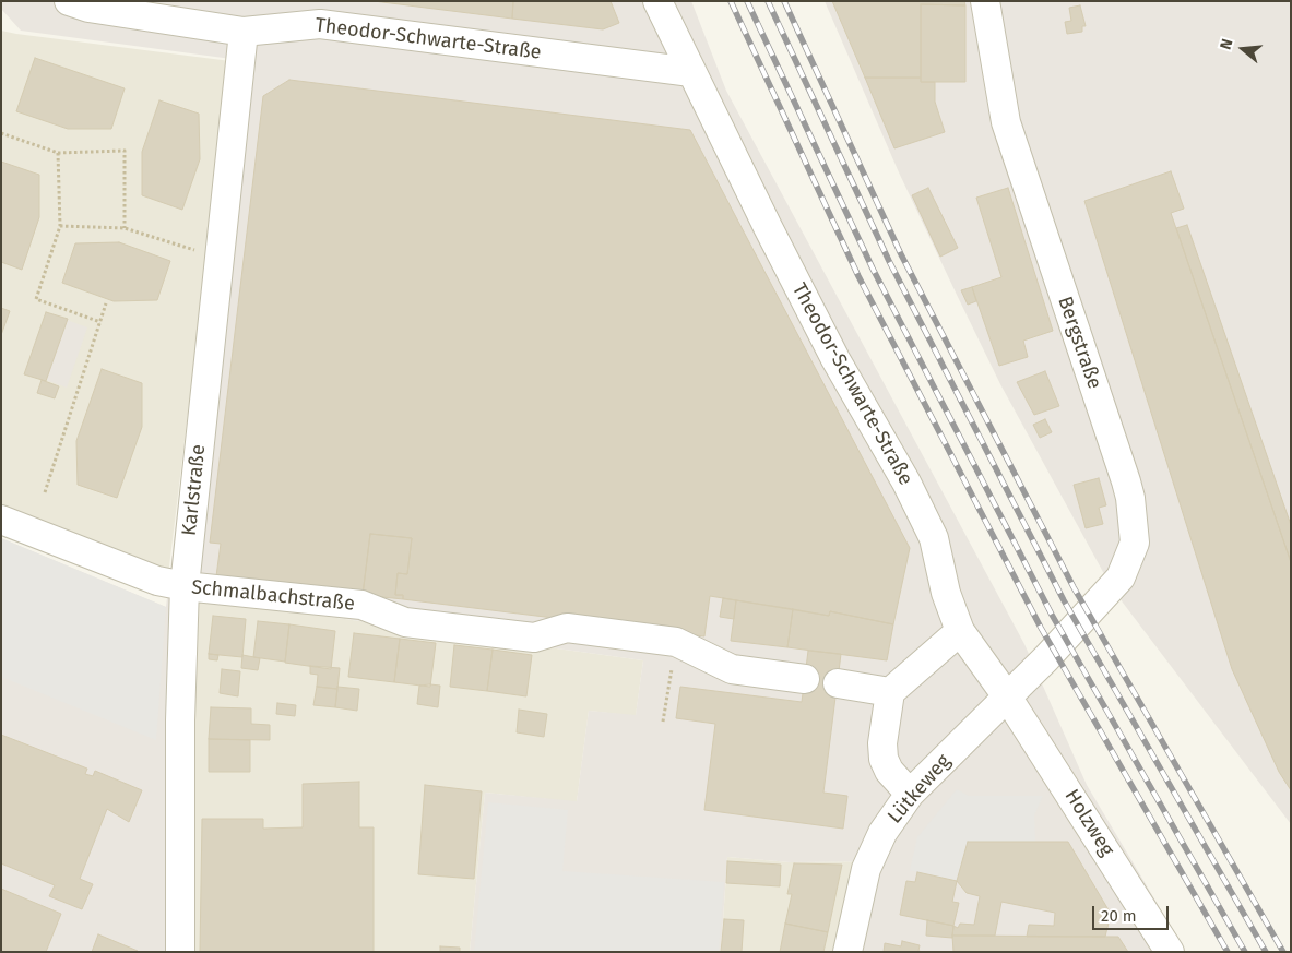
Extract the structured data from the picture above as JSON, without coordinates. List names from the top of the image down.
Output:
{
  "streets": {
    "street": [
      "Theodor-Schwarte-Straße",
      "Bergstraße",
      "Karlstraße",
      "Schmalbachstraße",
      "Lütkeweg",
      "Holzweg"
    ]
  },
  "crossings": [
    ["Theodor-Schwarte-Straße", "Karlstraße"],
    ["Theodor-Schwarte-Straße", "Lütkeweg"],
    ["Theodor-Schwarte-Straße", "Holzweg"],
    ["Bergstraße", "Lütkeweg"],
    ["Karlstraße", "Schmalbachstraße"],
    ["Lütkeweg", "Holzweg"]
  ],
  "scale_bar": "20 m",
  "north": "left"
}
